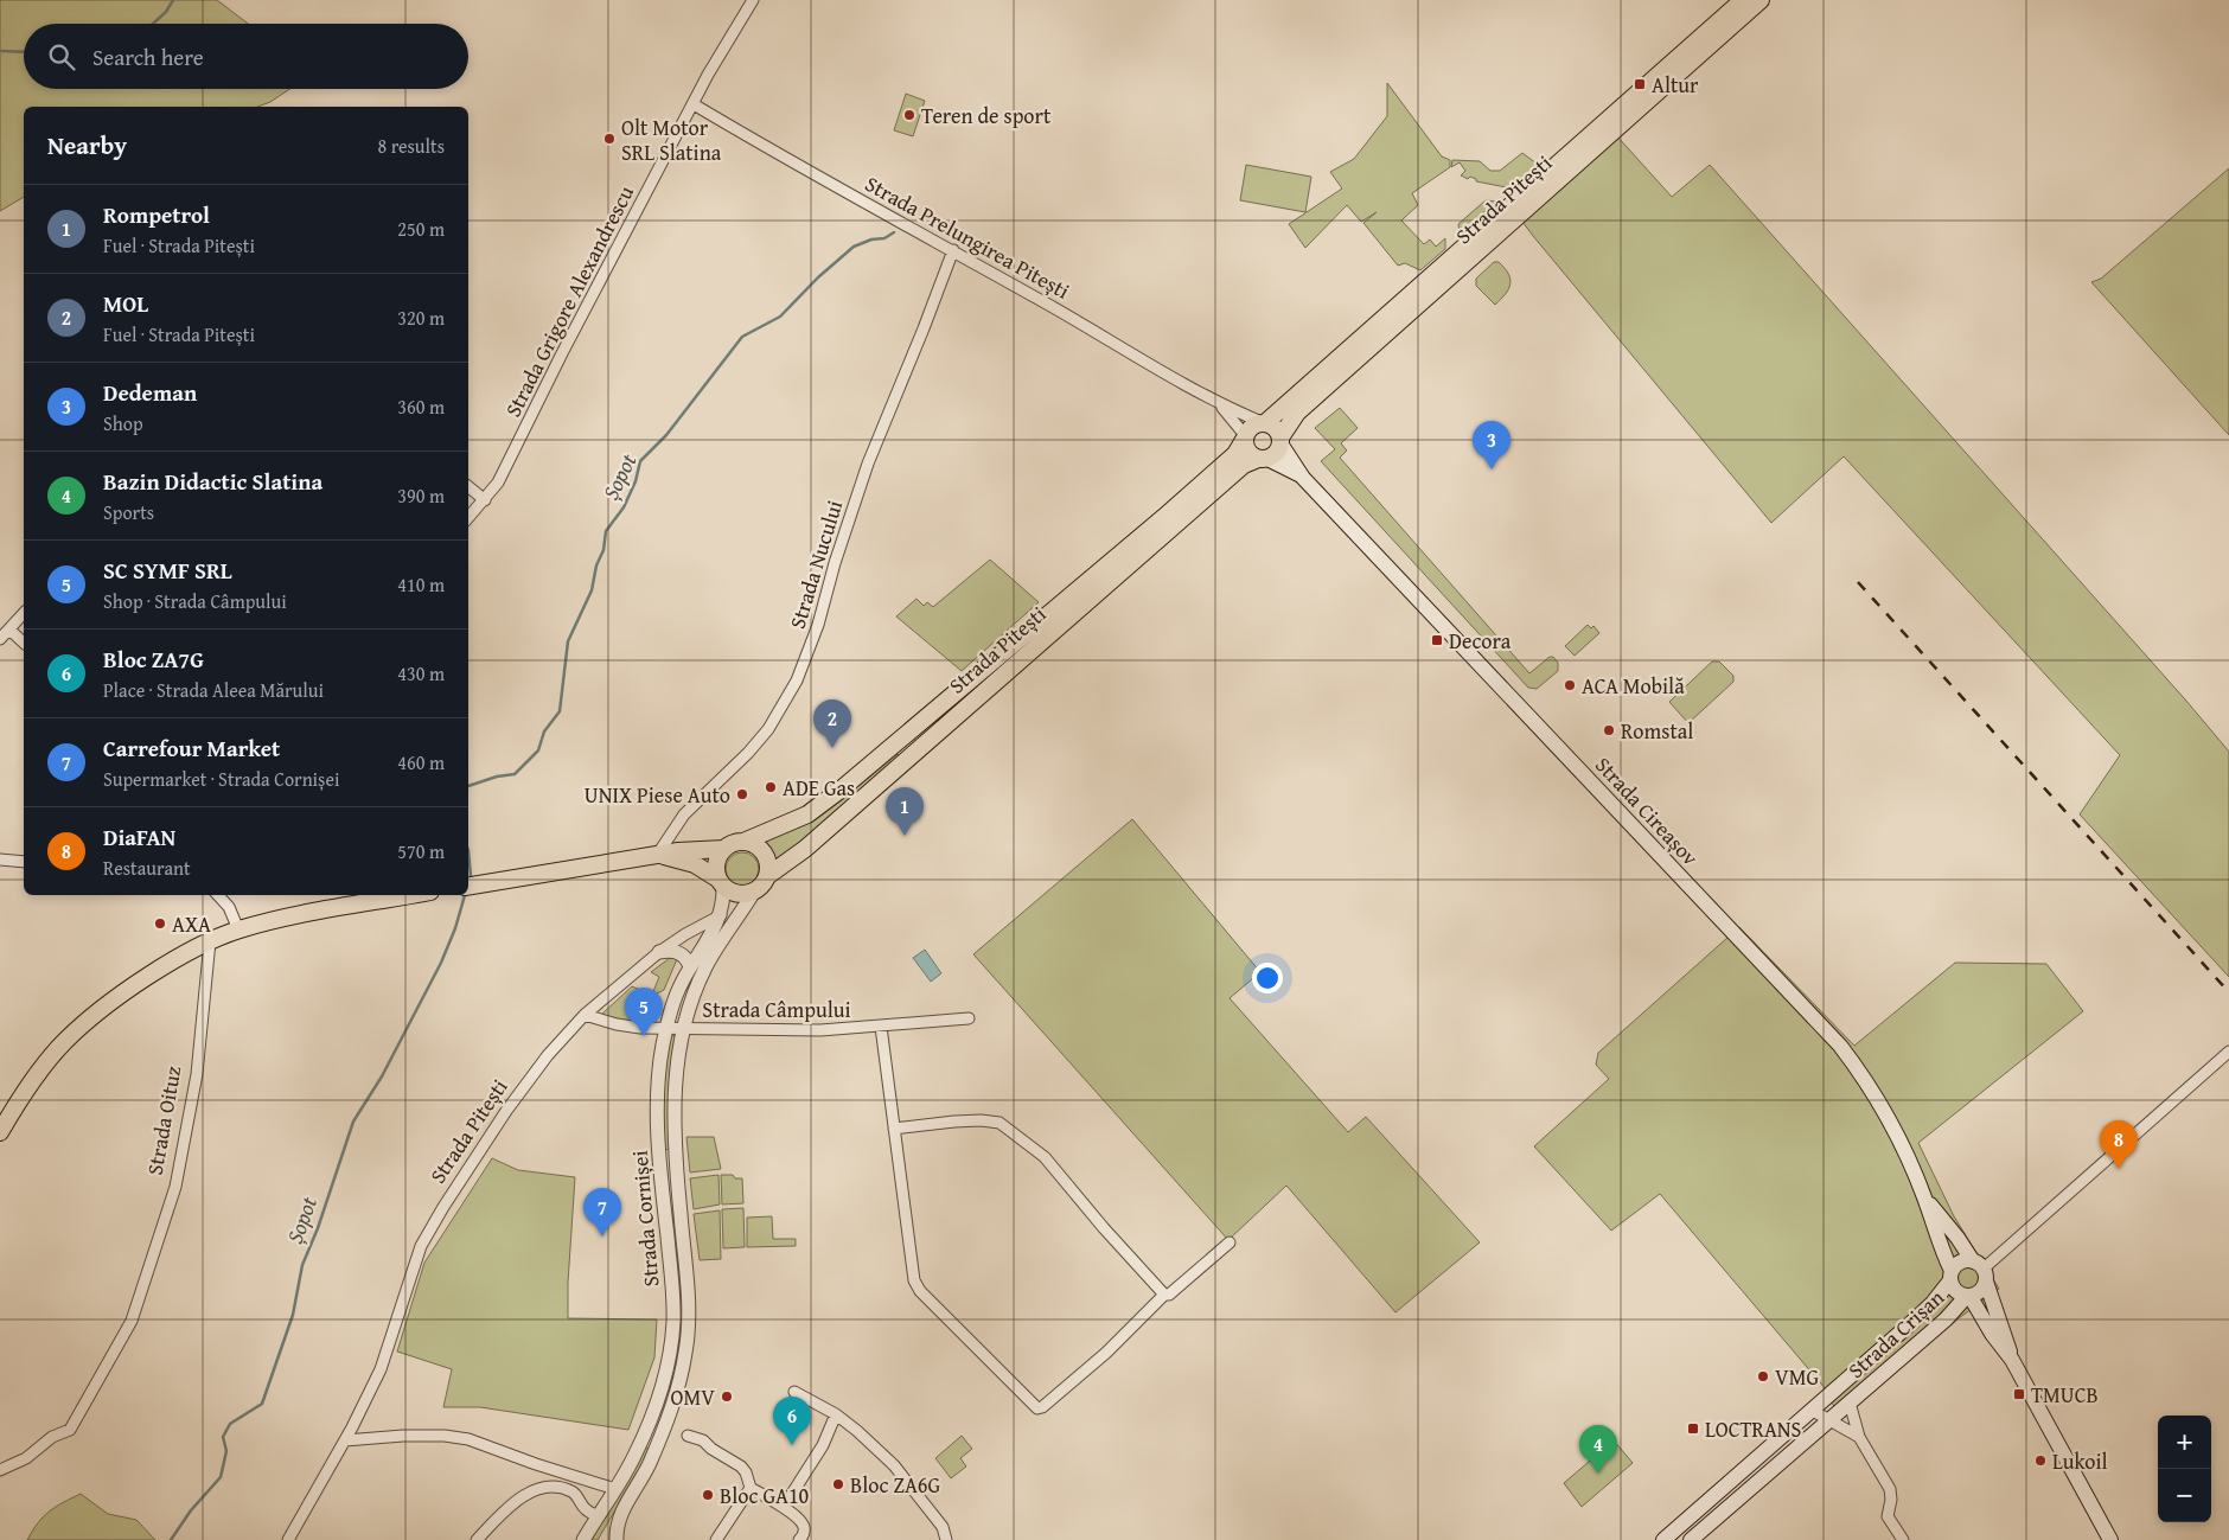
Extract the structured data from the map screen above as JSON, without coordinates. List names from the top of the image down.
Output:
{
  "streets": {
    "main road": ["Strada Pitești", "Strada Cireașov", "Strada Crișan"],
    "street": [
      "Strada Prelungirea Pitești",
      "Strada Grigore Alexandrescu",
      "Strada Nucului",
      "Strada Câmpului",
      "Strada Oituz",
      "Strada Cornișei"
    ]
  },
  "crossings": [
    ["Strada Pitești", "Strada Prelungirea Pitești"],
    ["Strada Pitești", "Strada Cireașov"],
    ["Strada Pitești", "Strada Câmpului"],
    ["Strada Pitești", "Strada Cornișei"],
    ["Strada Prelungirea Pitești", "Strada Grigore Alexandrescu"],
    ["Strada Prelungirea Pitești", "Strada Nucului"],
    ["Strada Prelungirea Pitești", "Strada Cireașov"],
    ["Strada Cireașov", "Strada Crișan"],
    ["Strada Câmpului", "Strada Cornișei"]
  ],
  "water": ["Șopot"],
  "places": {
    "transit": [
      "Altur",
      "Decora",
      "TMUCB",
      "LOCTRANS"
    ],
    "other": [
      "Teren de sport",
      "Olt Motor SRL Slatina",
      "ACA Mobilă",
      "Romstal",
      "ADE Gas",
      "UNIX Piese Auto",
      "AXA",
      "VMG",
      "OMV",
      "Lukoil",
      "Bloc ZA6G",
      "Bloc GA10"
    ]
  },
  "page": {
    "search": "Search here",
    "heading": ["Nearby", "8 results"],
    "list": [
      {
        "mark": "1",
        "name": "Rompetrol",
        "note": "Fuel · Strada Pitești",
        "value": "250 m"
      },
      {
        "mark": "2",
        "name": "MOL",
        "note": "Fuel · Strada Pitești",
        "value": "320 m"
      },
      {
        "mark": "3",
        "name": "Dedeman",
        "note": "Shop",
        "value": "360 m"
      },
      {
        "mark": "4",
        "name": "Bazin Didactic Slatina",
        "note": "Sports",
        "value": "390 m"
      },
      {
        "mark": "5",
        "name": "SC SYMF SRL",
        "note": "Shop · Strada Câmpului",
        "value": "410 m"
      },
      {
        "mark": "6",
        "name": "Bloc ZA7G",
        "note": "Place · Strada Aleea Mărului",
        "value": "430 m"
      },
      {
        "mark": "7",
        "name": "Carrefour Market",
        "note": "Supermarket · Strada Cornișei",
        "value": "460 m"
      },
      {
        "mark": "8",
        "name": "DiaFAN",
        "note": "Restaurant",
        "value": "570 m"
      }
    ],
    "pins": [
      "3",
      "2",
      "1",
      "5",
      "8",
      "7",
      "6",
      "4"
    ],
    "map_buttons": ["+", "−"]
  }
}
